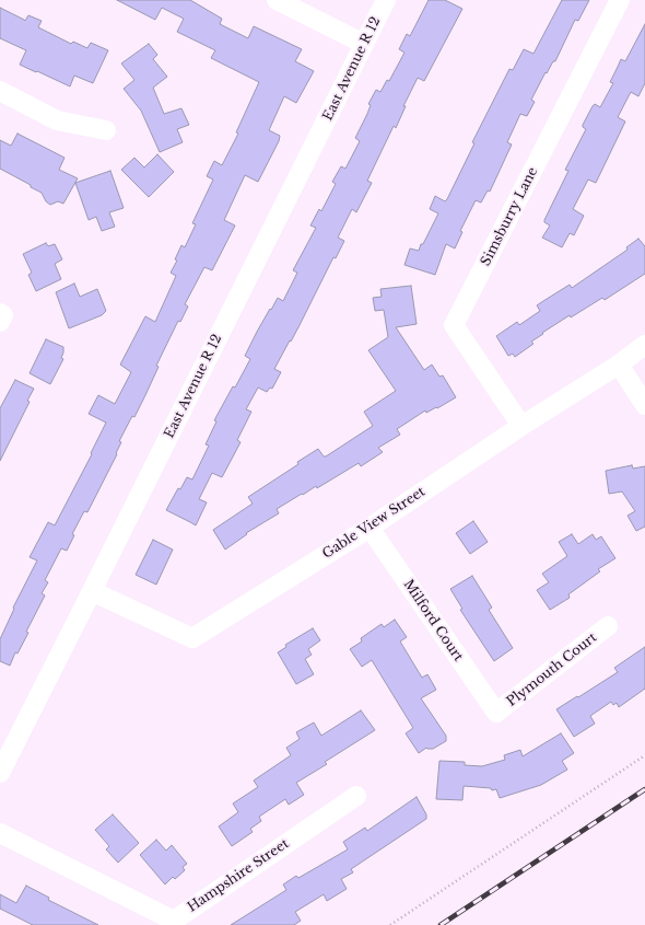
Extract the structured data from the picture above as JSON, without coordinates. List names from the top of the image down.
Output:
{
  "streets": {
    "street": [
      "East Avenue R 12",
      "Simsburry Lane",
      "Gable View Street",
      "Milford Court",
      "Plymouth Court",
      "Hampshire Street"
    ]
  },
  "crossings": [
    ["East Avenue R 12", "Gable View Street"],
    ["Simsburry Lane", "Gable View Street"],
    ["Gable View Street", "Milford Court"],
    ["Milford Court", "Plymouth Court"]
  ]
}
